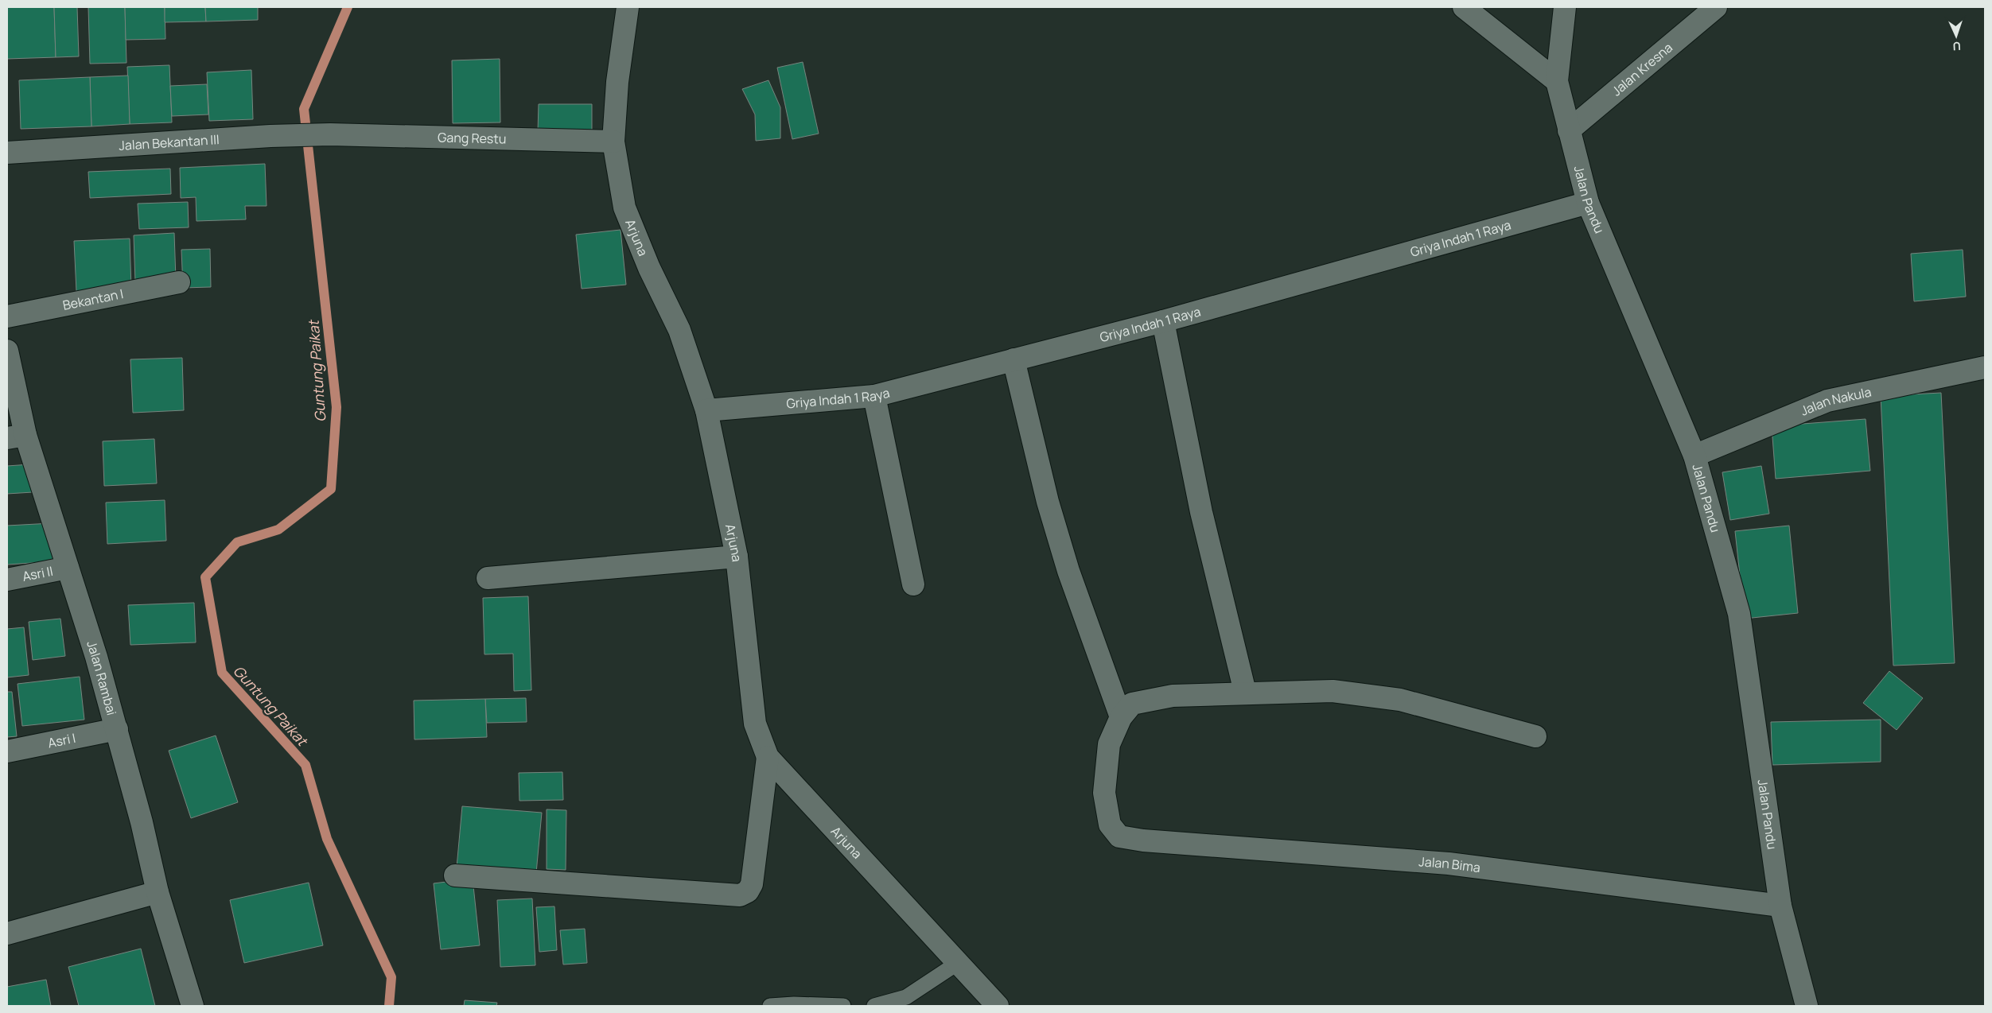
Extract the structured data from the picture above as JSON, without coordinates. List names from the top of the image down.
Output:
{
  "streets": {
    "street": [
      "Jalan Kresna",
      "Gang Restu",
      "Jalan Bekantan III",
      "Jalan Pandu",
      "Arjuna",
      "Griya Indah 1 Raya",
      "Bekantan I",
      "Jalan Nakula",
      "Asri II",
      "Jalan Rambai",
      "Asri I",
      "Jalan Bima"
    ]
  },
  "crossings": [
    ["Jalan Kresna", "Jalan Pandu"],
    ["Gang Restu", "Jalan Bekantan III"],
    ["Gang Restu", "Arjuna"],
    ["Jalan Pandu", "Griya Indah 1 Raya"],
    ["Jalan Pandu", "Jalan Nakula"],
    ["Jalan Pandu", "Jalan Bima"],
    ["Arjuna", "Griya Indah 1 Raya"],
    ["Asri II", "Jalan Rambai"],
    ["Jalan Rambai", "Asri I"]
  ],
  "water": ["Guntung Paikat"],
  "north": "bottom"
}
